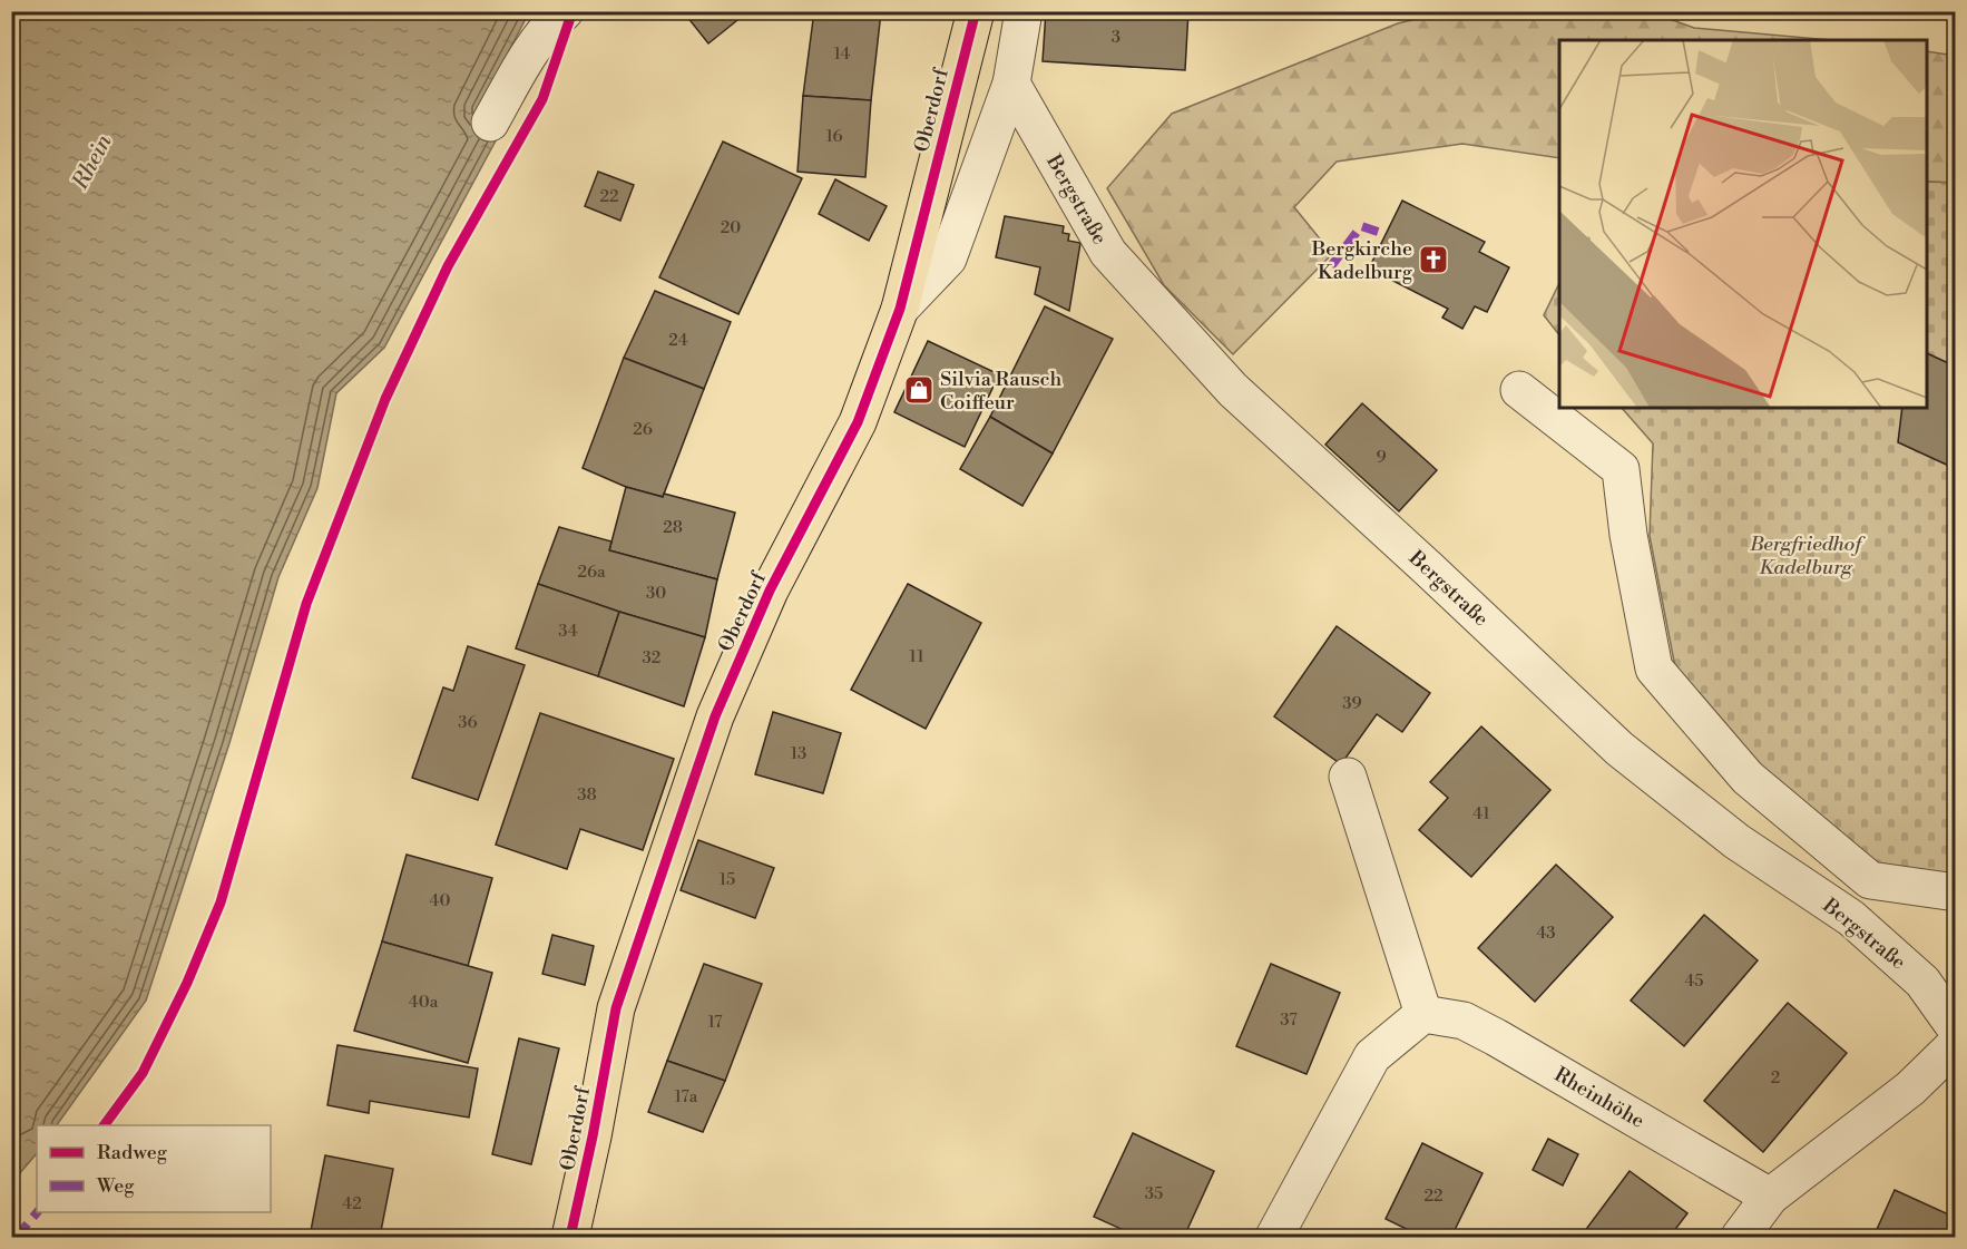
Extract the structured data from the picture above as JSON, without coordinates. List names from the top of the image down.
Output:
{
  "streets": {
    "main road": ["Oberdorf"],
    "street": ["Bergstraße", "Rheinhöhe"]
  },
  "water": ["Rhein"],
  "parks": ["Bergfriedhof Kadelburg"],
  "places": {
    "church": ["Bergkirche Kadelburg"],
    "shop": ["Silvia Rausch Coiffeur"]
  },
  "house_numbers": [
    "3",
    "14",
    "16",
    "22",
    "20",
    "24",
    "26",
    "9",
    "28",
    "26a",
    "30",
    "34",
    "11",
    "32",
    "39",
    "36",
    "13",
    "38",
    "41",
    "15",
    "40",
    "43",
    "45",
    "40a",
    "37",
    "17",
    "2",
    "17a",
    "35",
    "22",
    "42"
  ],
  "legend": ["Radweg", "Weg"]
}
